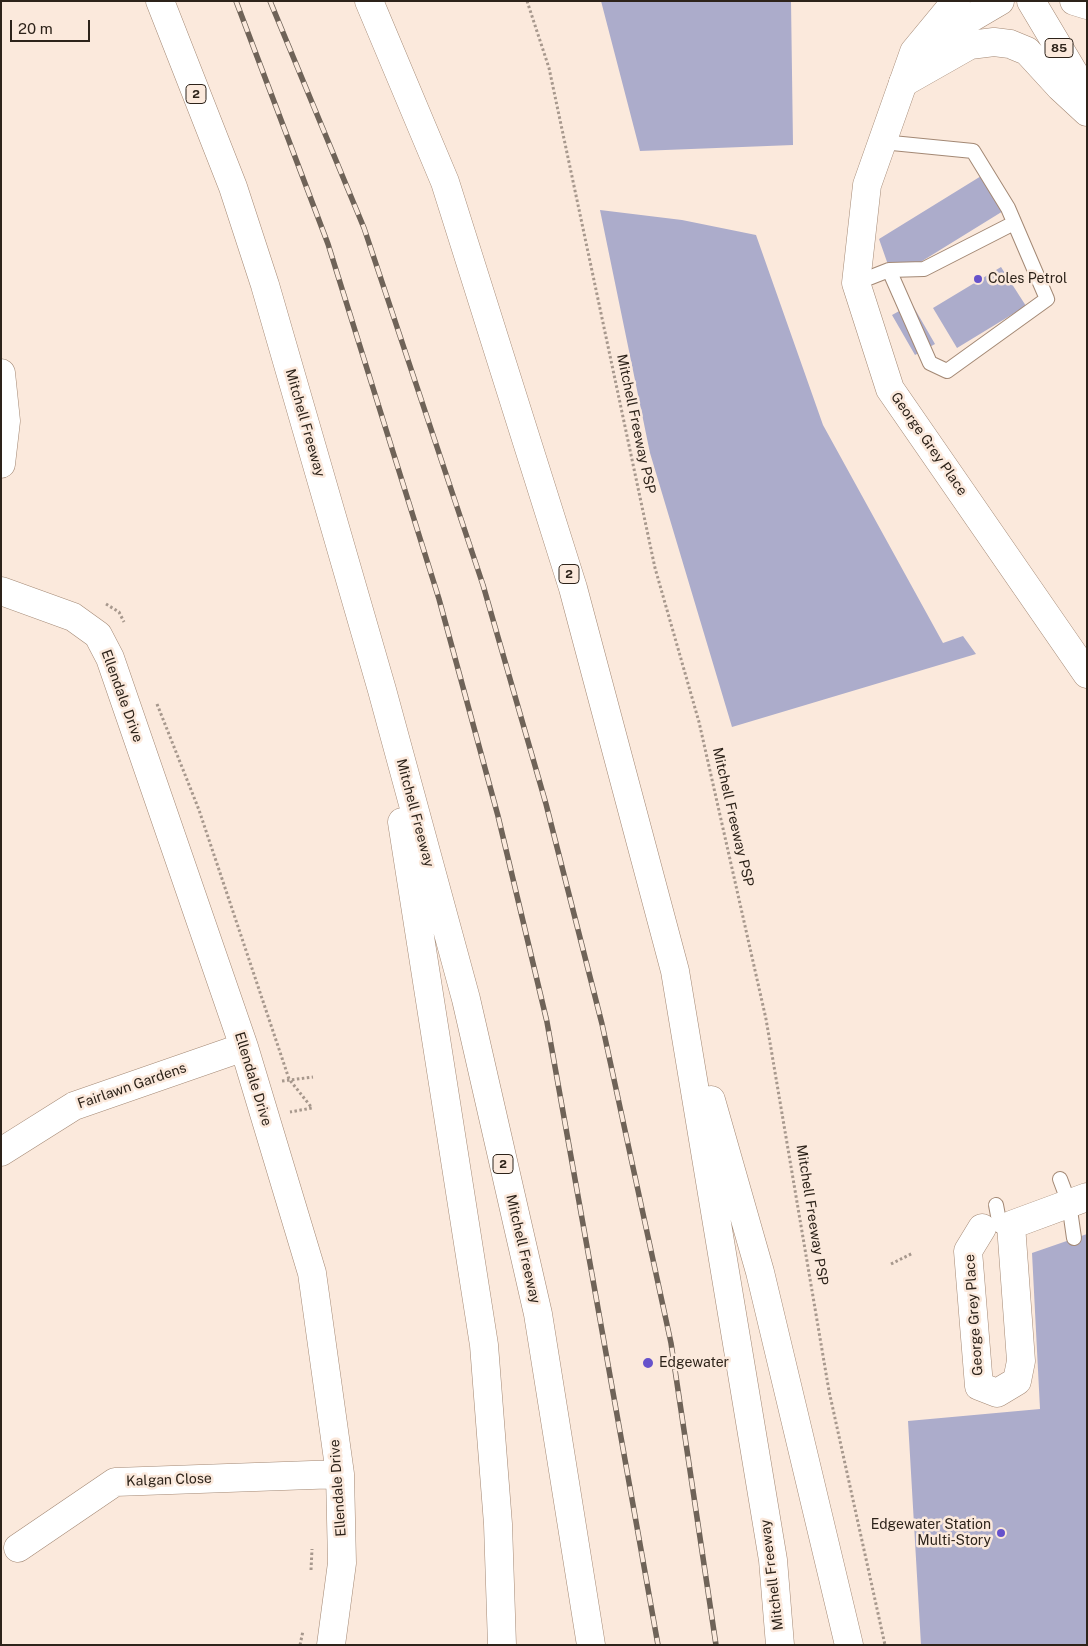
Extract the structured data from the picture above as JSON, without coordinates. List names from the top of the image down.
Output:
{
  "streets": {
    "main road": [
      "85",
      "2",
      "Mitchell Freeway",
      "George Grey Place",
      "Ellendale Drive",
      "Fairlawn Gardens",
      "Kalgan Close"
    ],
    "path": ["Mitchell Freeway PSP"]
  },
  "crossings": [
    ["Ellendale Drive", "Fairlawn Gardens"],
    ["Ellendale Drive", "Kalgan Close"]
  ],
  "places": ["Coles Petrol", "Edgewater", "Edgewater Station Multi-Story"],
  "scale_bar": "20 m"
}
